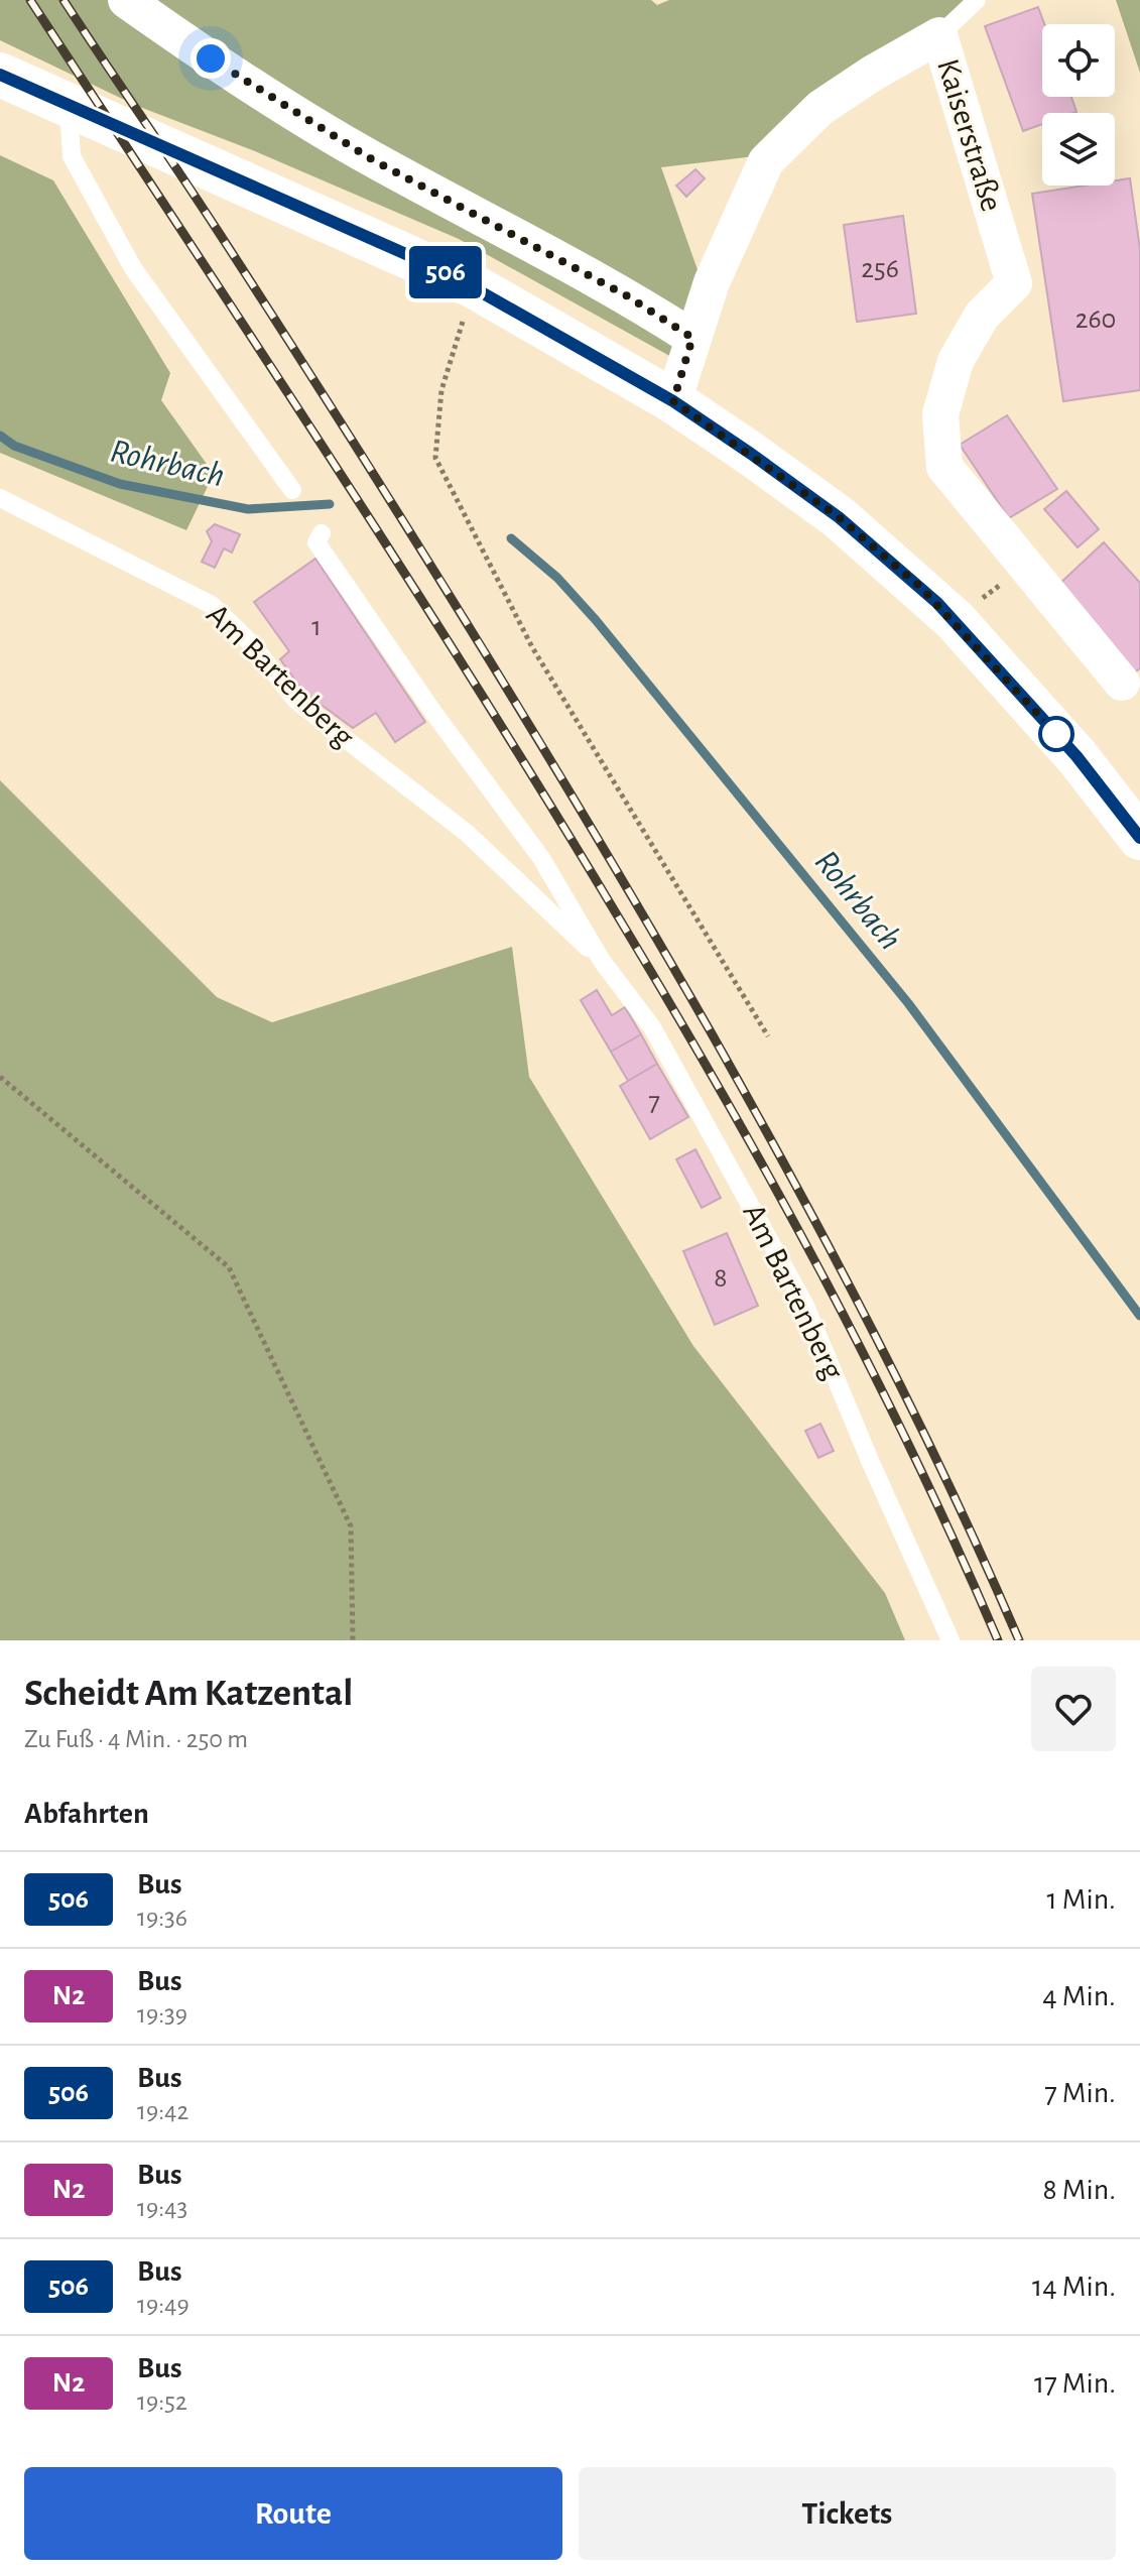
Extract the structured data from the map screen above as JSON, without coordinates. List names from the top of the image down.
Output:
{
  "streets": {
    "street": ["Kaiserstraße"],
    "lane": ["Am Bartenberg"]
  },
  "water": ["Rohrbach"],
  "lines": ["bus line 506"],
  "house_numbers": [
    "256",
    "260",
    "1",
    "7",
    "8"
  ],
  "page": {
    "on_map": "506",
    "heading": [
      ["Scheidt Am Katzental", "Zu Fuß · 4 Min. · 250 m"],
      "Abfahrten"
    ],
    "list": [
      {
        "mark": "506",
        "name": "Bus",
        "note": "19:36",
        "value": "1 Min."
      },
      {
        "mark": "N2",
        "name": "Bus",
        "note": "19:39",
        "value": "4 Min."
      },
      {
        "mark": "506",
        "name": "Bus",
        "note": "19:42",
        "value": "7 Min."
      },
      {
        "mark": "N2",
        "name": "Bus",
        "note": "19:43",
        "value": "8 Min."
      },
      {
        "mark": "506",
        "name": "Bus",
        "note": "19:49",
        "value": "14 Min."
      },
      {
        "mark": "N2",
        "name": "Bus",
        "note": "19:52",
        "value": "17 Min."
      }
    ],
    "buttons": ["Route", "Tickets"]
  }
}
